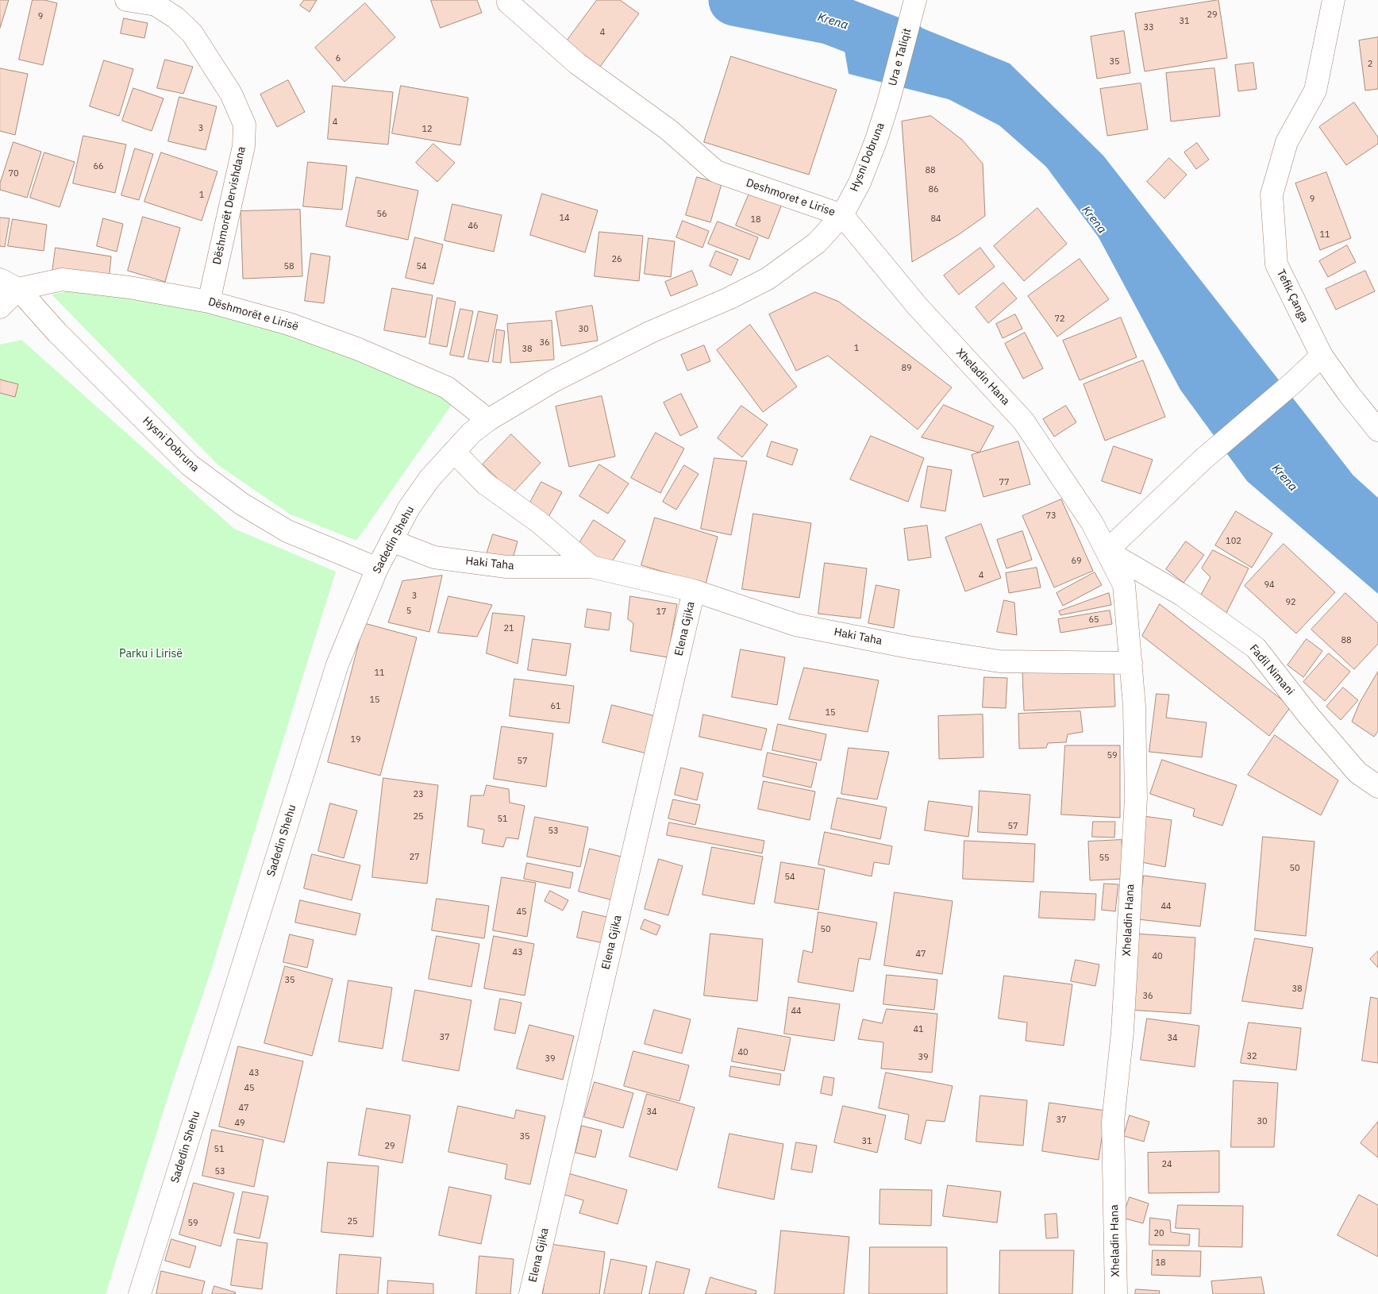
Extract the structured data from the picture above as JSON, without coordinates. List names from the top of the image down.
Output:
{
  "streets": {
    "street": [
      "Ura e Taliqit",
      "Hysni Dobruna",
      "Deshmoret e Lirise",
      "Dëshmorët Dervishdana",
      "Tefik Çanga",
      "Dëshmorët e Lirisë",
      "Xheladin Hana",
      "Sadedin Shehu",
      "Haki Taha",
      "Elena Gjika",
      "Fadil Nimani"
    ]
  },
  "crossings": [
    ["Ura e Taliqit", "Hysni Dobruna"],
    ["Hysni Dobruna", "Deshmoret e Lirise"],
    ["Hysni Dobruna", "Dëshmorët e Lirisë"],
    ["Hysni Dobruna", "Xheladin Hana"],
    ["Hysni Dobruna", "Sadedin Shehu"],
    ["Deshmoret e Lirise", "Dëshmorët e Lirisë"],
    ["Deshmoret e Lirise", "Xheladin Hana"],
    ["Deshmoret e Lirise", "Sadedin Shehu"],
    ["Dëshmorët Dervishdana", "Dëshmorët e Lirisë"],
    ["Dëshmorët e Lirisë", "Sadedin Shehu"],
    ["Xheladin Hana", "Haki Taha"],
    ["Xheladin Hana", "Fadil Nimani"],
    ["Sadedin Shehu", "Haki Taha"],
    ["Haki Taha", "Elena Gjika"]
  ],
  "water": ["Krena"],
  "parks": ["Parku i Lirisë"],
  "house_numbers": [
    "29",
    "9",
    "31",
    "33",
    "4",
    "6",
    "35",
    "2",
    "4",
    "3",
    "12",
    "66",
    "88",
    "70",
    "86",
    "1",
    "9",
    "56",
    "14",
    "84",
    "18",
    "46",
    "11",
    "26",
    "58",
    "54",
    "72",
    "30",
    "36",
    "1",
    "38",
    "89",
    "77",
    "73",
    "102",
    "69",
    "4",
    "94",
    "3",
    "92",
    "5",
    "17",
    "65",
    "21",
    "88",
    "11",
    "15",
    "61",
    "15",
    "19",
    "59",
    "57",
    "23",
    "25",
    "51",
    "57",
    "53",
    "27",
    "55",
    "50",
    "54",
    "44",
    "45",
    "50",
    "43",
    "47",
    "40",
    "35",
    "38",
    "36",
    "44",
    "41",
    "37",
    "34",
    "40",
    "32",
    "39",
    "39",
    "43",
    "45",
    "47",
    "34",
    "37",
    "30",
    "49",
    "35",
    "31",
    "29",
    "51",
    "24",
    "53",
    "25",
    "59",
    "20",
    "18"
  ]
}
